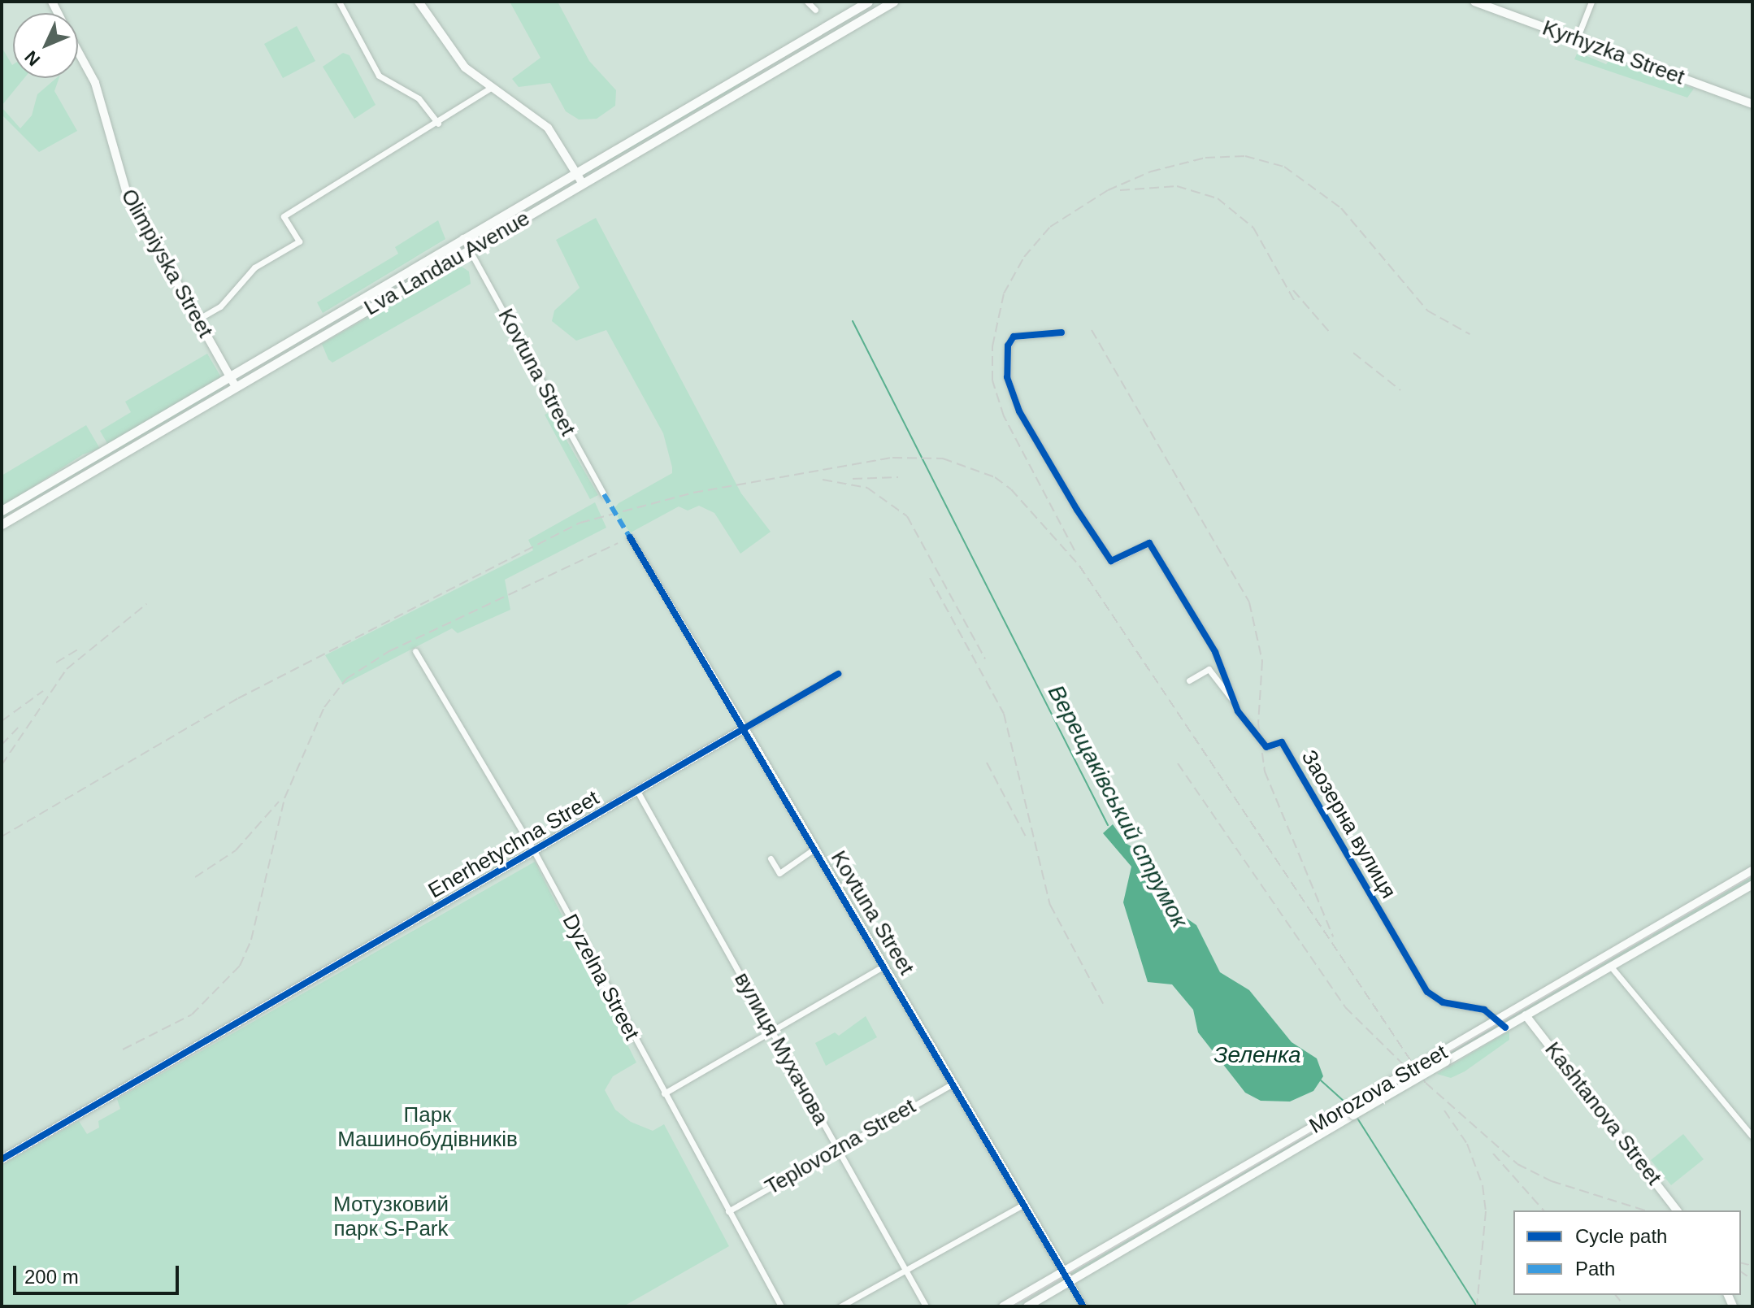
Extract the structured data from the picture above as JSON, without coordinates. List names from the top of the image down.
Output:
{
  "streets": {
    "main road": ["Lva Landau Avenue"],
    "street": [
      "Kyrhyzka Street",
      "Olimpiyska Street",
      "Kovtuna Street",
      "Заозерна вулиця",
      "Enerhetychna Street",
      "Dyzelna Street",
      "вулиця Мухачова",
      "Morozova Street",
      "Kashtanova Street",
      "Teplovozna Street"
    ]
  },
  "crossings": [
    ["Olimpiyska Street", "Lva Landau Avenue"],
    ["Lva Landau Avenue", "Kovtuna Street"],
    ["Kovtuna Street", "Enerhetychna Street"],
    ["Kovtuna Street", "Morozova Street"],
    ["Kovtuna Street", "Teplovozna Street"],
    ["Заозерна вулиця", "Morozova Street"],
    ["Enerhetychna Street", "Dyzelna Street"],
    ["Enerhetychna Street", "вулиця Мухачова"],
    ["Dyzelna Street", "Teplovozna Street"],
    ["вулиця Мухачова", "Teplovozna Street"],
    ["Morozova Street", "Kashtanova Street"]
  ],
  "water": ["Верещаківський струмок", "Зеленка"],
  "parks": ["Парк Машинобудівників", "Мотузковий парк S-Park"],
  "legend": ["Cycle path", "Path"],
  "scale_bar": "200 m",
  "north": "bottom left"
}
